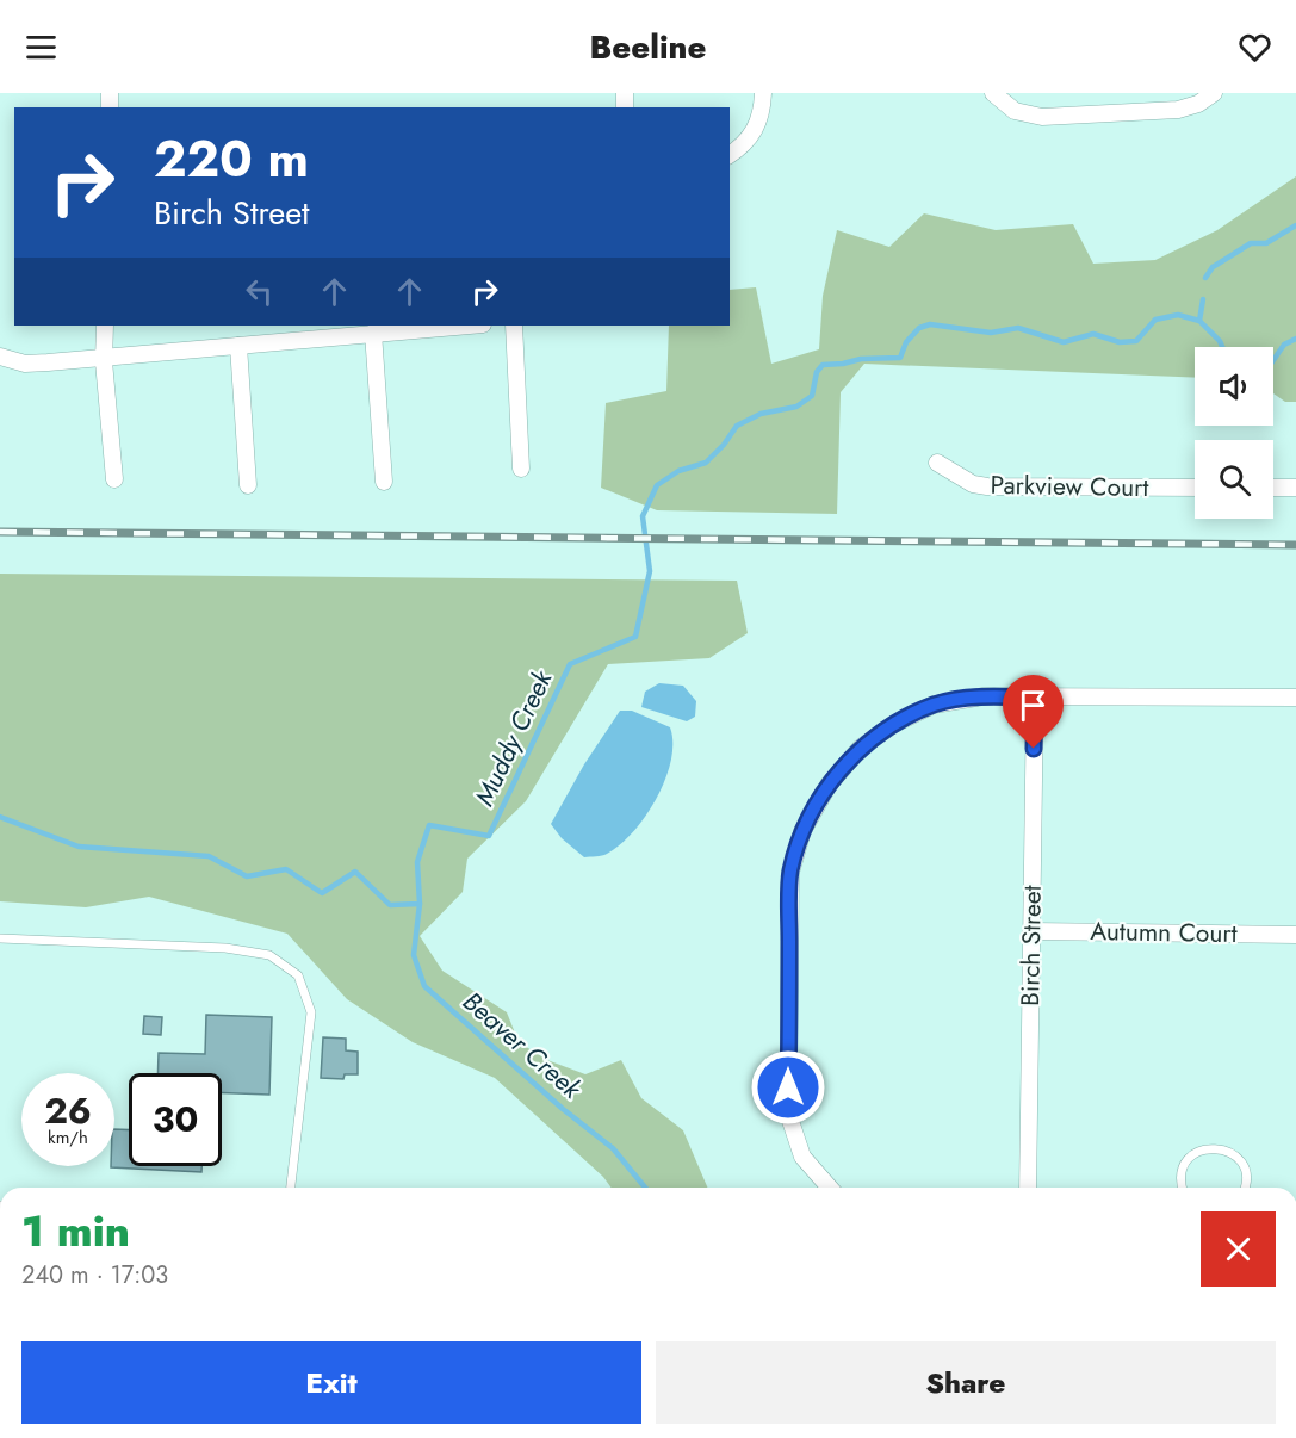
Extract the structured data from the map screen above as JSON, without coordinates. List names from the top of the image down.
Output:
{
  "streets": {
    "street": ["Parkview Court", "Autumn Court", "Birch Street"]
  },
  "crossings": [
    ["Autumn Court", "Birch Street"]
  ],
  "water": ["Muddy Creek", "Beaver Creek"],
  "page": {
    "header": "Beeline",
    "turn": ["220 m", "Birch Street"],
    "speed": "26 km/h",
    "limit": "30",
    "heading": ["1 min", "240 m · 17:03"],
    "buttons": ["Exit", "Share"]
  }
}
